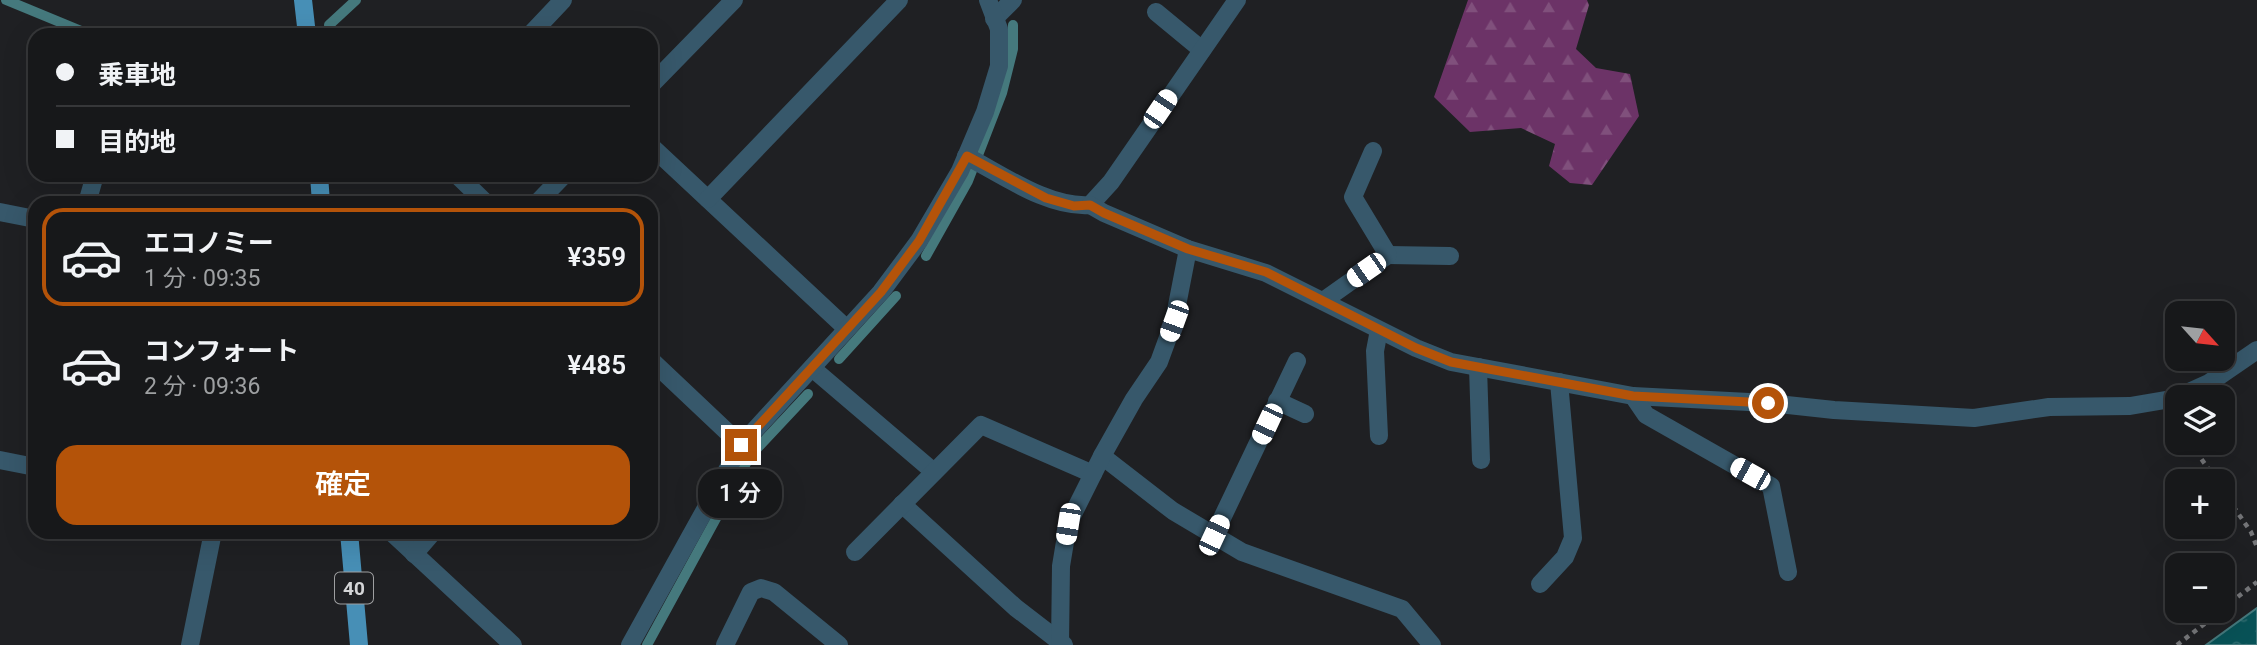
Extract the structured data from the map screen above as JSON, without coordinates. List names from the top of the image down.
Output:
{
  "streets": {
    "main road": ["40"]
  },
  "north": "bottom right",
  "page": {
    "banner": ["乗車地", "目的地"],
    "list": [
      {
        "name": "エコノミー",
        "note": "1 分 · 09:35",
        "value": "¥359"
      },
      {
        "name": "コンフォート",
        "note": "2 分 · 09:36",
        "value": "¥485"
      }
    ],
    "map_buttons": ["+", "−"],
    "buttons": "確定",
    "bubble": "1 分"
  }
}
